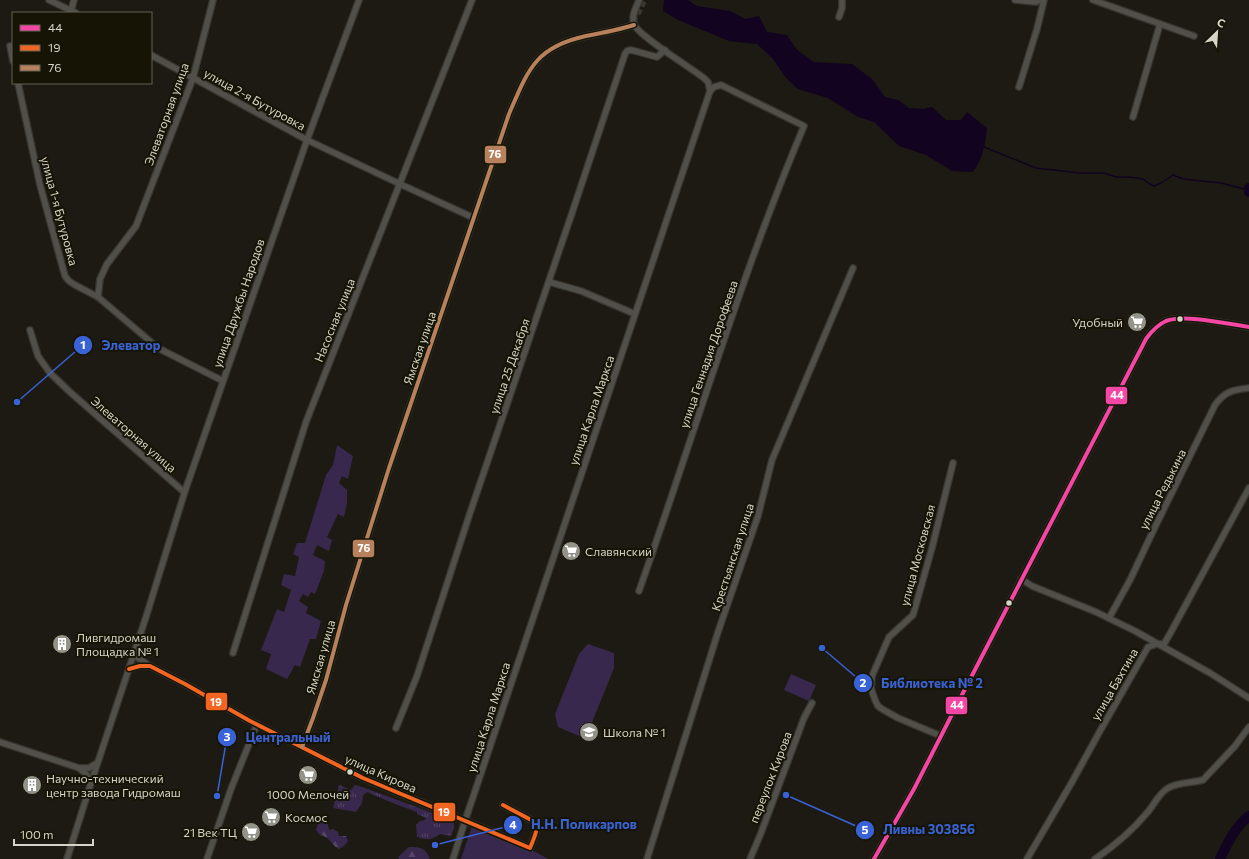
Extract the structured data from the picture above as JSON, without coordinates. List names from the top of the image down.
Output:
{
  "streets": {
    "street": [
      "улица 2-я Бутуровка",
      "Элеваторная улица",
      "улица 1-я Бутуровка",
      "улица Дружбы Народов",
      "Насосная улица",
      "Ямская улица",
      "улица Геннадия Дорофеева",
      "улица 25 Декабря",
      "улица Карла Маркса",
      "улица Редькина",
      "улица Московская",
      "Крестьянская улица",
      "улица Бахтина",
      "улица Кирова",
      "переулок Кирова"
    ]
  },
  "crossings": [
    ["улица 2-я Бутуровка", "Элеваторная улица"],
    ["улица 2-я Бутуровка", "улица Дружбы Народов"],
    ["улица 2-я Бутуровка", "Насосная улица"],
    ["улица 2-я Бутуровка", "Ямская улица"],
    ["Элеваторная улица", "улица 1-я Бутуровка"],
    ["Элеваторная улица", "улица Дружбы Народов"],
    ["улица 1-я Бутуровка", "улица Дружбы Народов"],
    ["улица Дружбы Народов", "улица Кирова"],
    ["Ямская улица", "улица Кирова"],
    ["улица Геннадия Дорофеева", "улица Карла Маркса"],
    ["улица Карла Маркса", "улица Кирова"]
  ],
  "places": {
    "supermarket": [
      "Удобный",
      "Славянский",
      "1000 Мелочей",
      "Космос",
      "21 Век ТЦ"
    ],
    "other": [
      "Элеватор",
      "Библиотека № 2",
      "Ливны 303856",
      "Центральный",
      "Н.Н. Поликарпов"
    ],
    "building": ["Ливгидромаш Площадка № 1", "Научно-технический центр завода Гидромаш"],
    "school or university": ["Школа № 1"]
  },
  "lines": ["transit line 76", "transit line 44", "transit line 19"],
  "legend": ["44", "19", "76"],
  "scale_bar": "100 m",
  "north": "top right"
}
